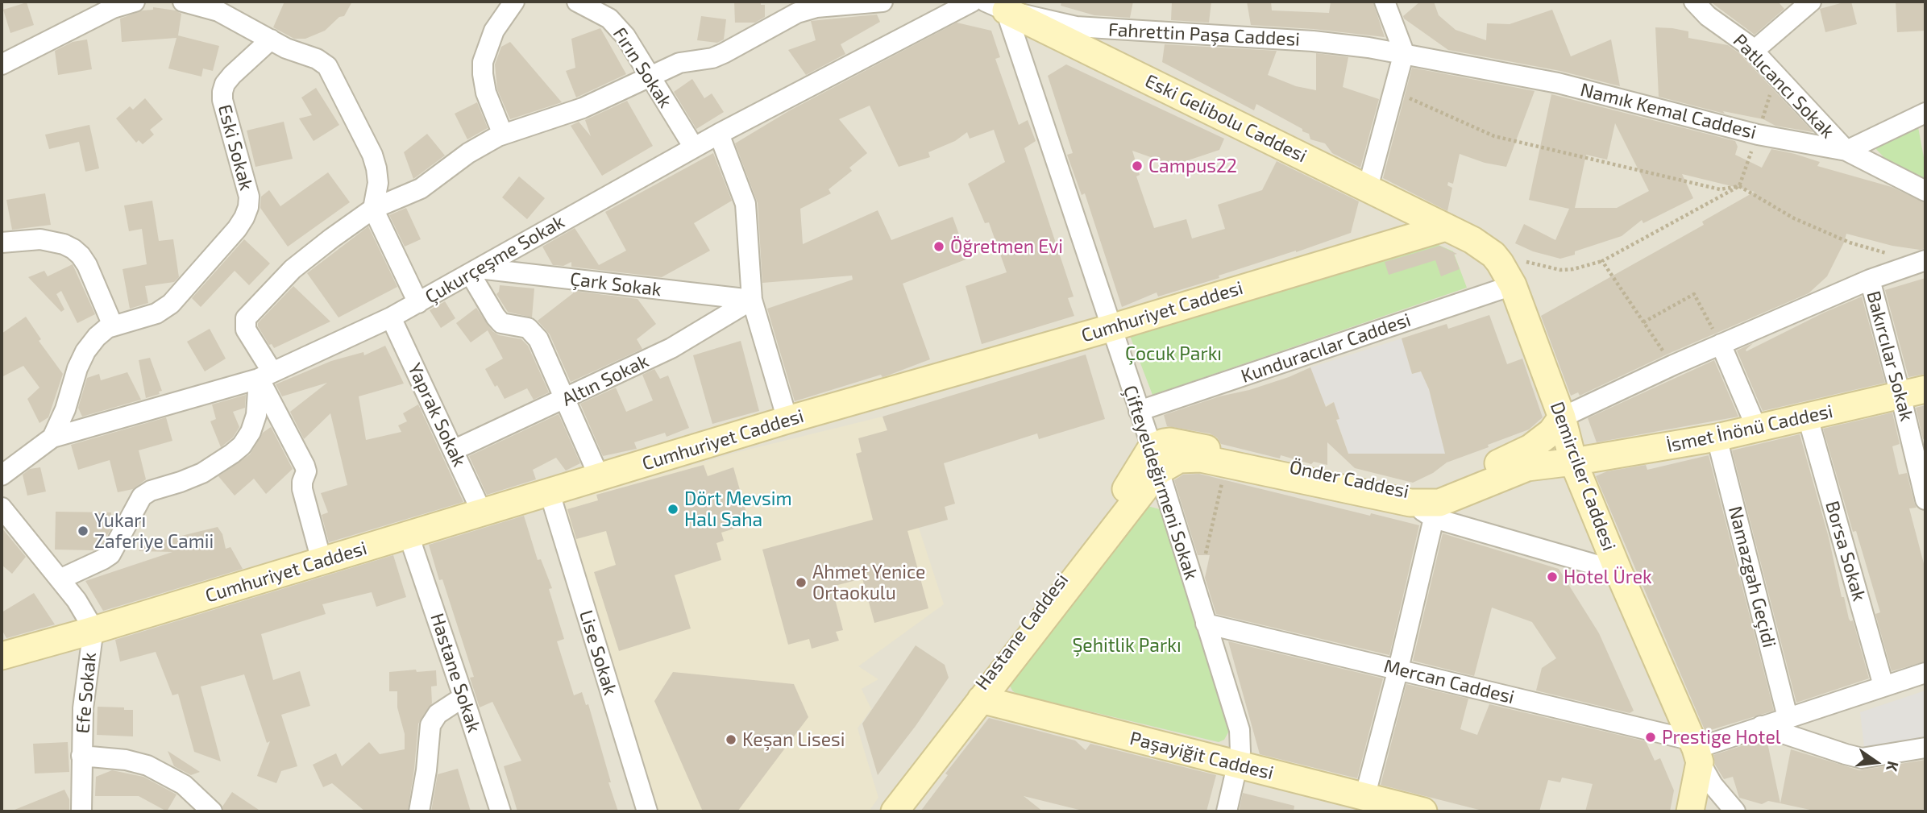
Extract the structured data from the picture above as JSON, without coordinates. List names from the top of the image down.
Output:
{
  "streets": {
    "main road": [
      "Eski Gelibolu Caddesi",
      "Cumhuriyet Caddesi",
      "İsmet İnönü Caddesi",
      "Demirciler Caddesi",
      "Önder Caddesi",
      "Hastane Caddesi",
      "Paşayiğit Caddesi"
    ],
    "street": [
      "Fahrettin Paşa Caddesi",
      "Fırın Sokak",
      "Patlıcancı Sokak",
      "Namık Kemal Caddesi",
      "Eski Sokak",
      "Çukurçeşme Sokak",
      "Çark Sokak",
      "Kunduracılar Caddesi",
      "Bakırcılar Sokak",
      "Altın Sokak",
      "Yaprak Sokak",
      "Çifteyeldeğirmeni Sokak",
      "Borsa Sokak",
      "Namazgah Geçidi",
      "Lise Sokak",
      "Hastane Sokak",
      "Mercan Caddesi",
      "Efe Sokak"
    ]
  },
  "crossings": [
    ["Fahrettin Paşa Caddesi", "Namık Kemal Caddesi"],
    ["Fahrettin Paşa Caddesi", "Eski Gelibolu Caddesi"],
    ["Fahrettin Paşa Caddesi", "Çifteyeldeğirmeni Sokak"],
    ["Fırın Sokak", "Çukurçeşme Sokak"],
    ["Patlıcancı Sokak", "Namık Kemal Caddesi"],
    ["Eski Gelibolu Caddesi", "Cumhuriyet Caddesi"],
    ["Eski Gelibolu Caddesi", "Demirciler Caddesi"],
    ["Eski Gelibolu Caddesi", "Çifteyeldeğirmeni Sokak"],
    ["Çukurçeşme Sokak", "Çark Sokak"],
    ["Çukurçeşme Sokak", "Yaprak Sokak"],
    ["Çark Sokak", "Altın Sokak"],
    ["Cumhuriyet Caddesi", "Yaprak Sokak"],
    ["Cumhuriyet Caddesi", "Demirciler Caddesi"],
    ["Cumhuriyet Caddesi", "Çifteyeldeğirmeni Sokak"],
    ["Cumhuriyet Caddesi", "Lise Sokak"],
    ["Cumhuriyet Caddesi", "Hastane Sokak"],
    ["Cumhuriyet Caddesi", "Efe Sokak"],
    ["Kunduracılar Caddesi", "Demirciler Caddesi"],
    ["Kunduracılar Caddesi", "Çifteyeldeğirmeni Sokak"],
    ["Bakırcılar Sokak", "İsmet İnönü Caddesi"],
    ["Altın Sokak", "Yaprak Sokak"],
    ["İsmet İnönü Caddesi", "Demirciler Caddesi"],
    ["İsmet İnönü Caddesi", "Önder Caddesi"],
    ["İsmet İnönü Caddesi", "Borsa Sokak"],
    ["İsmet İnönü Caddesi", "Namazgah Geçidi"],
    ["Demirciler Caddesi", "Önder Caddesi"],
    ["Demirciler Caddesi", "Mercan Caddesi"],
    ["Önder Caddesi", "Çifteyeldeğirmeni Sokak"],
    ["Önder Caddesi", "Hastane Caddesi"],
    ["Çifteyeldeğirmeni Sokak", "Hastane Caddesi"],
    ["Çifteyeldeğirmeni Sokak", "Mercan Caddesi"],
    ["Çifteyeldeğirmeni Sokak", "Paşayiğit Caddesi"],
    ["Hastane Caddesi", "Paşayiğit Caddesi"]
  ],
  "parks": ["Çocuk Parkı", "Şehitlik Parkı"],
  "places": [
    "Campus22",
    "Öğretmen Evi",
    "Dört Mevsim Halı Saha",
    "Yukarı Zaferiye Camii",
    "Hotel Ürek",
    "Ahmet Yenice Ortaokulu",
    "Prestige Hotel",
    "Keşan Lisesi"
  ],
  "north": "right"
}
